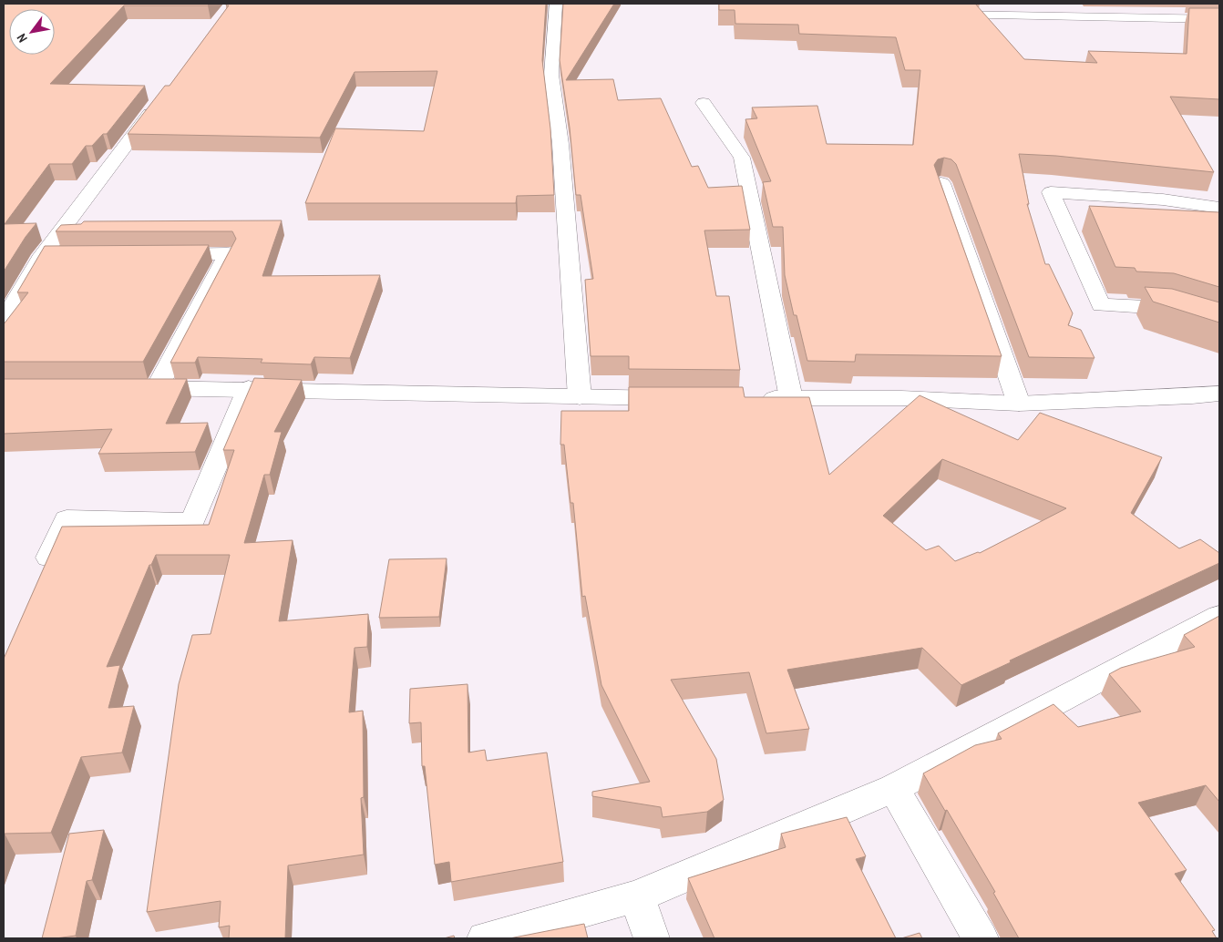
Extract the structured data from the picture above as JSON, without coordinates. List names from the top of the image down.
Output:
{
  "north": "bottom left"
}
